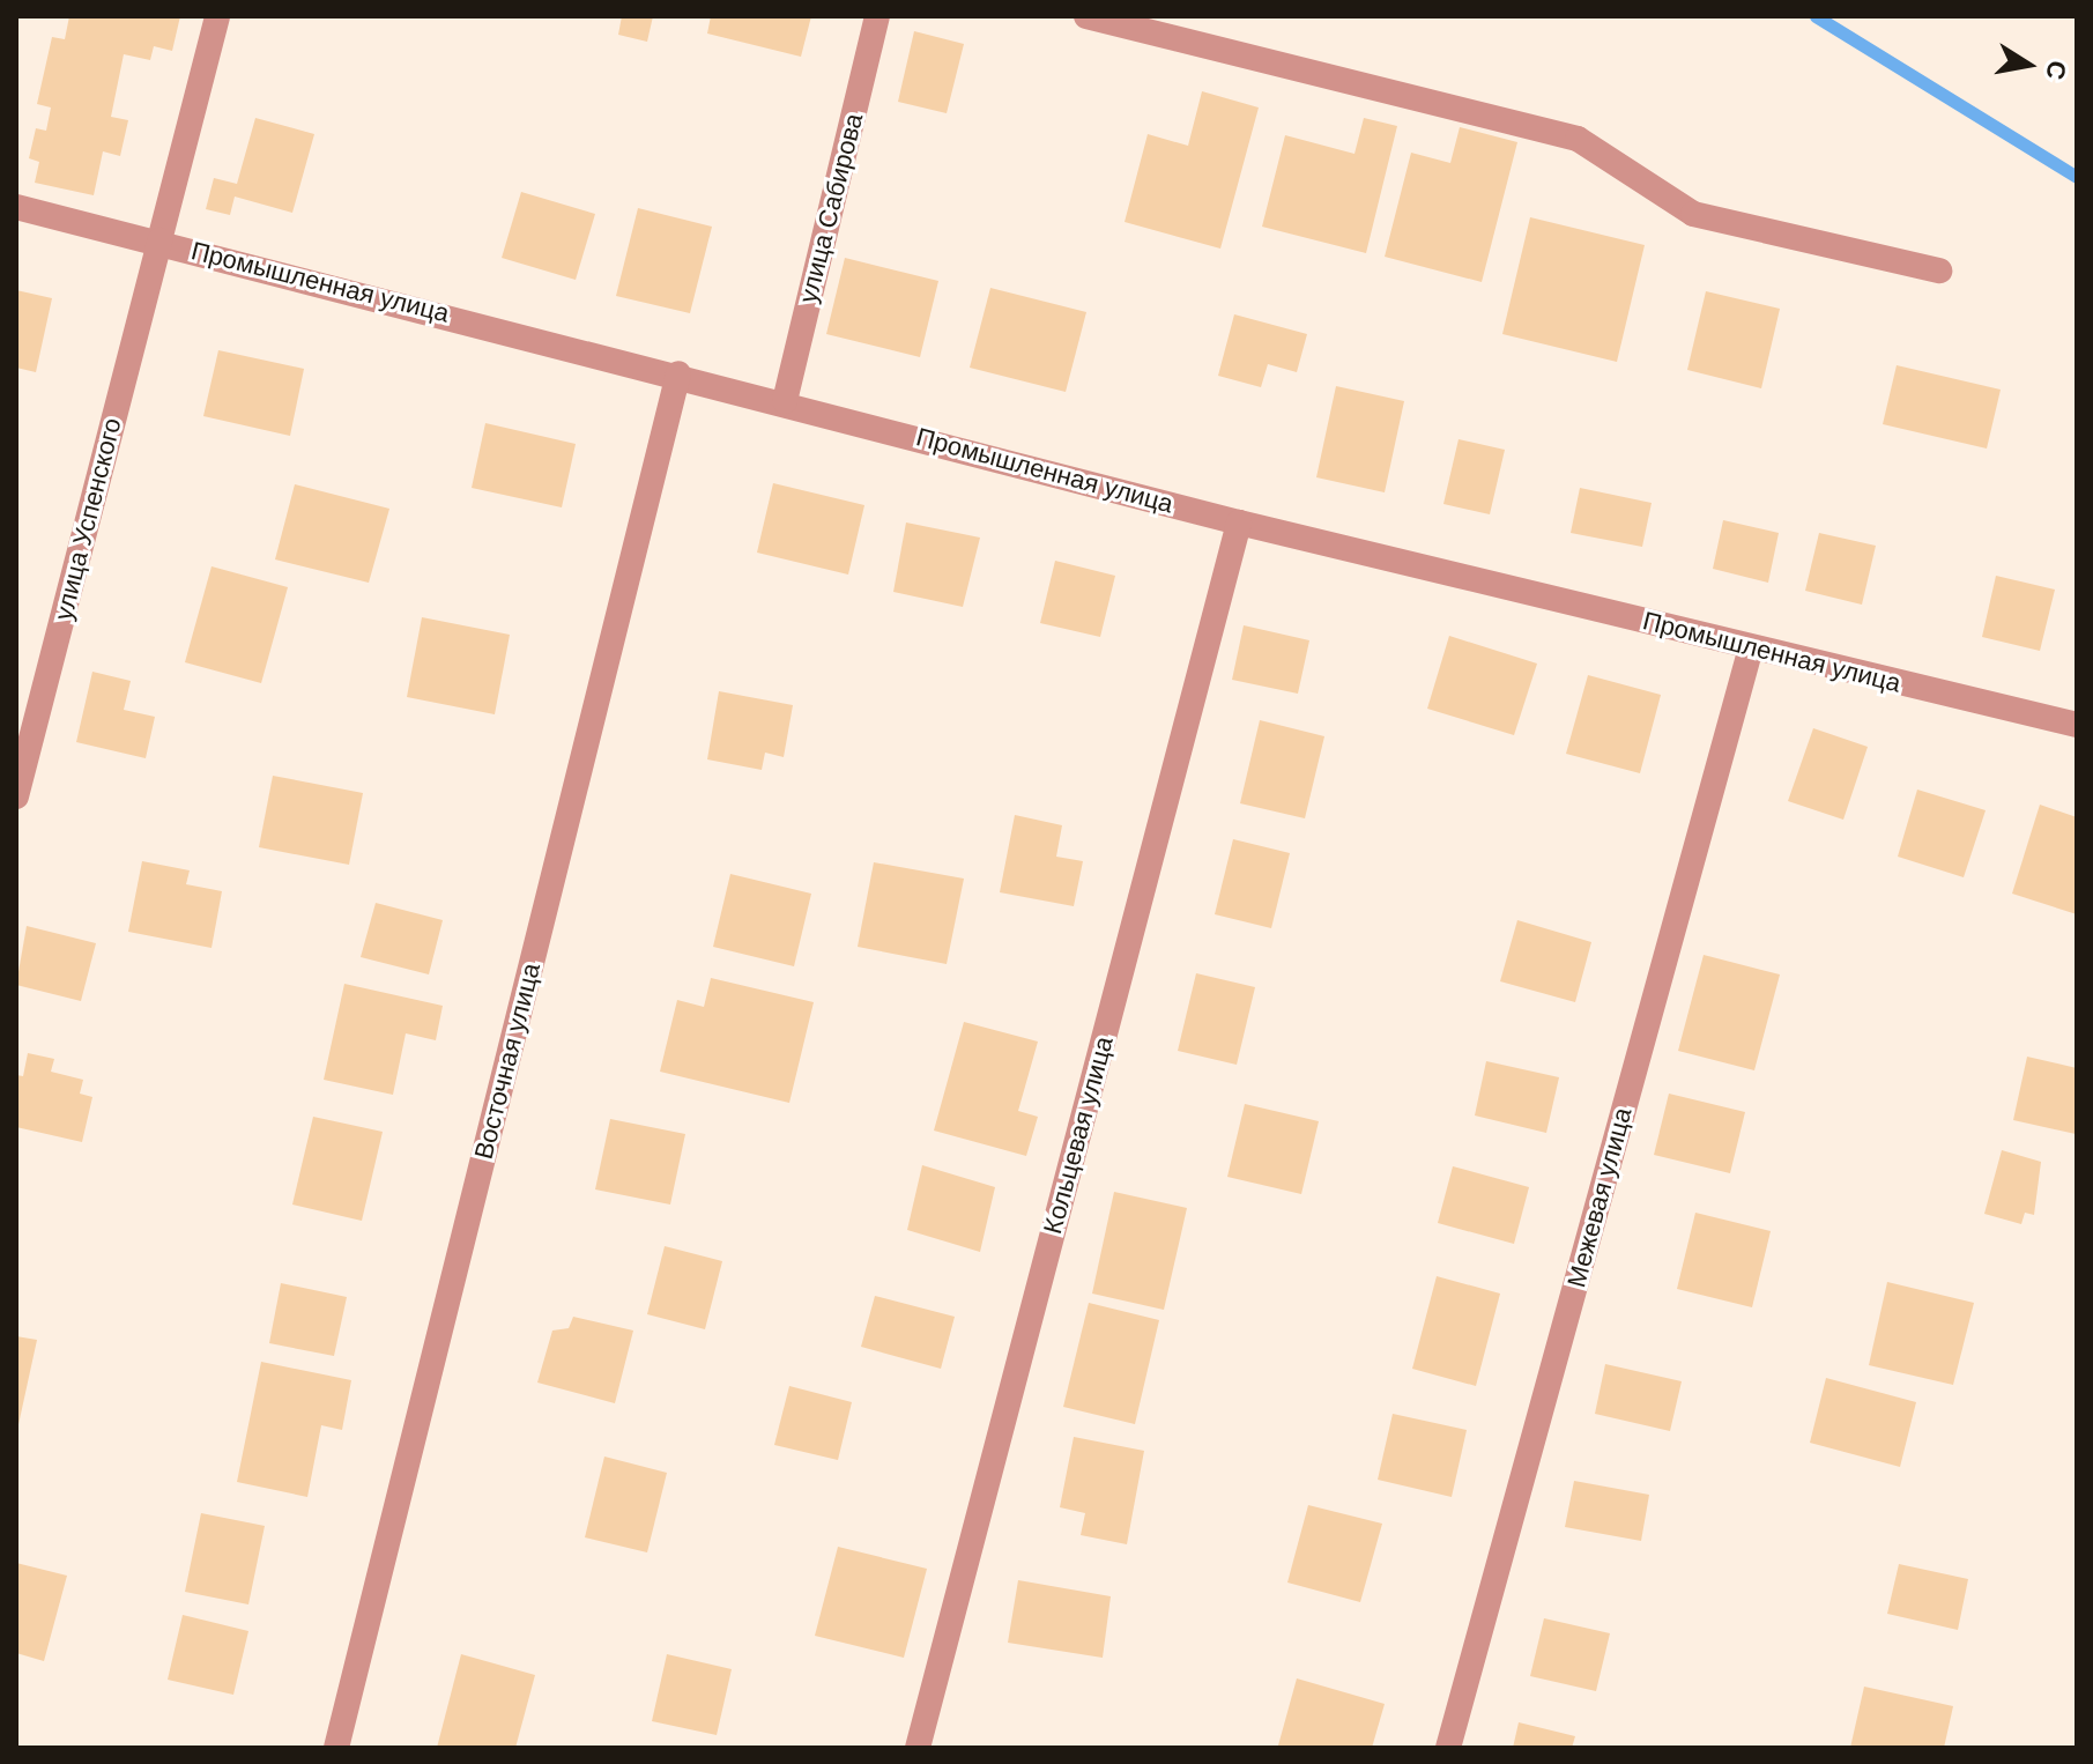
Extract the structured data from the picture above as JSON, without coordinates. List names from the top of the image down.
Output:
{
  "streets": {
    "street": [
      "улица Сабирова",
      "Промышленная улица",
      "улица Успенского",
      "Восточная улица",
      "Кольцевая улица",
      "Межевая улица"
    ]
  },
  "crossings": [
    ["улица Сабирова", "Промышленная улица"],
    ["Промышленная улица", "улица Успенского"],
    ["Промышленная улица", "Восточная улица"],
    ["Промышленная улица", "Кольцевая улица"],
    ["Промышленная улица", "Межевая улица"]
  ],
  "north": "right"
}
